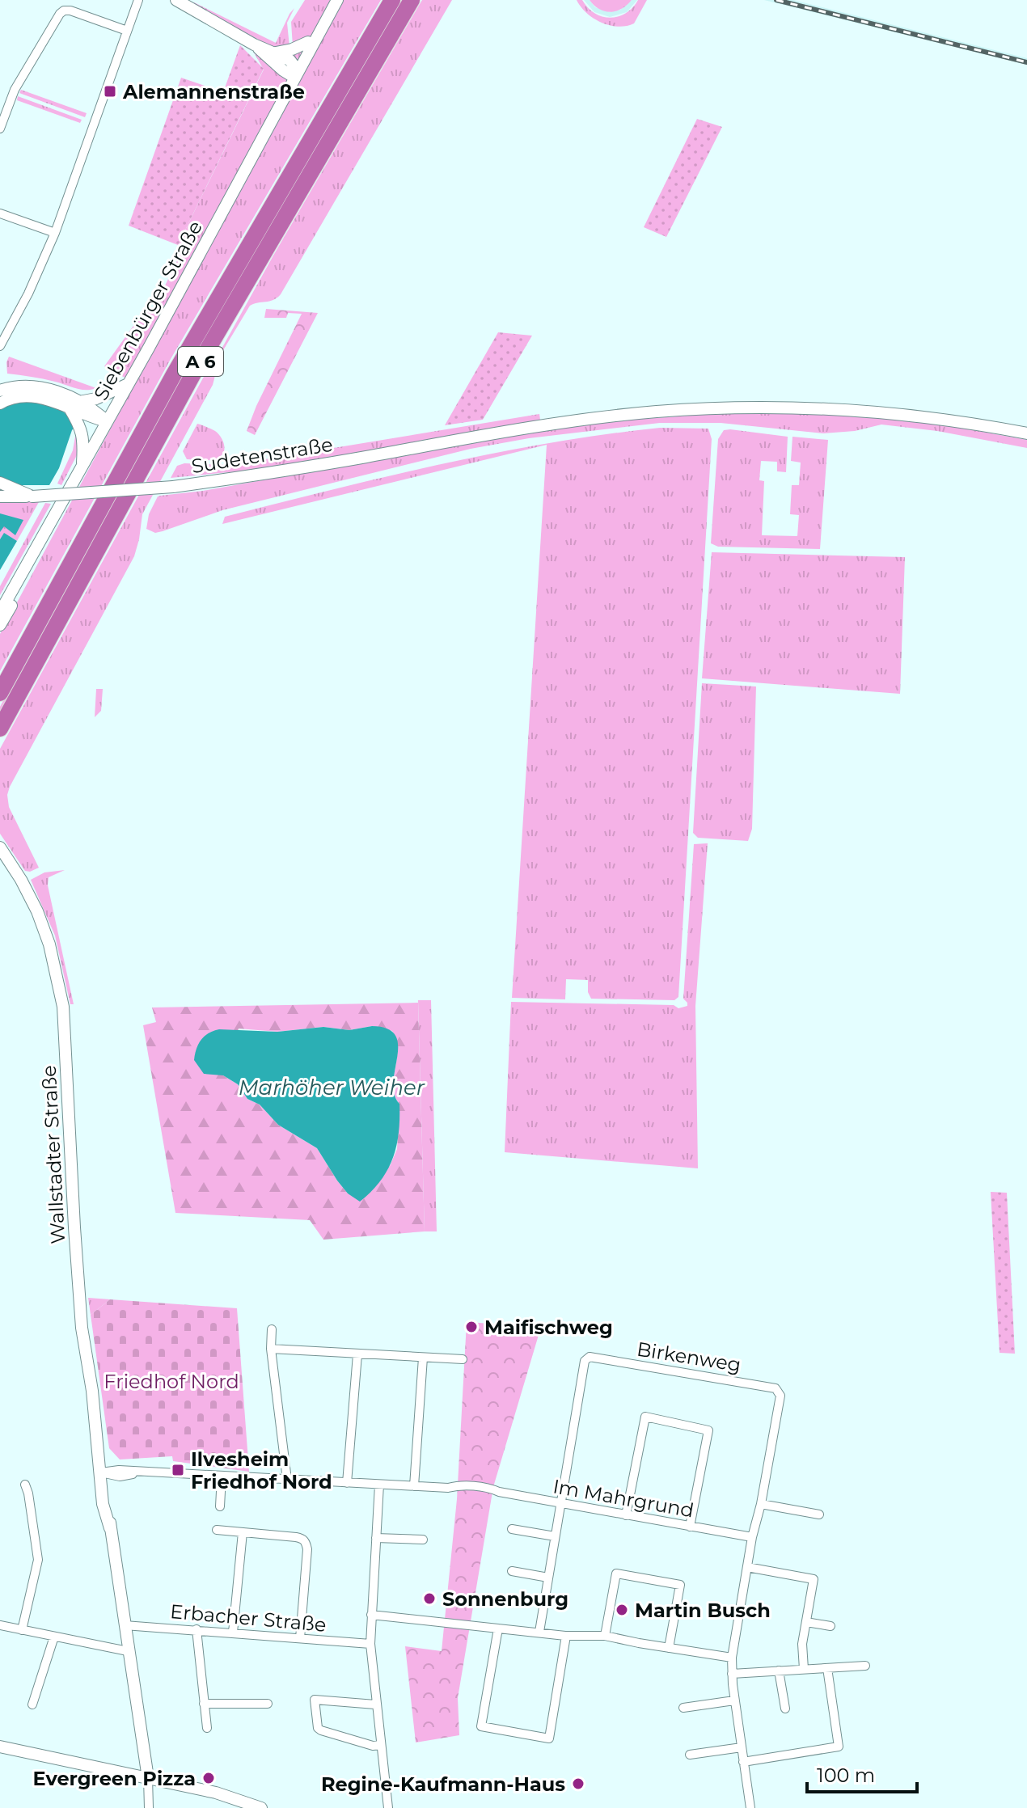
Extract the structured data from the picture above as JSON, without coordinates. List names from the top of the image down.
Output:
{
  "streets": {
    "highway": ["A 6"],
    "main road": ["Siebenbürger Straße", "Sudetenstraße", "Wallstadter Straße"],
    "street": ["Birkenweg", "Im Mahrgrund", "Erbacher Straße"]
  },
  "crossings": [
    ["Wallstadter Straße", "Im Mahrgrund"],
    ["Wallstadter Straße", "Erbacher Straße"],
    ["Birkenweg", "Im Mahrgrund"]
  ],
  "water": ["Marhöher Weiher"],
  "parks": ["Friedhof Nord"],
  "places": {
    "transit": ["Alemannenstraße", "Ilvesheim Friedhof Nord"],
    "other": [
      "Maifischweg",
      "Sonnenburg",
      "Martin Busch",
      "Evergreen Pizza",
      "Regine-Kaufmann-Haus"
    ]
  },
  "scale_bar": "100 m"
}
